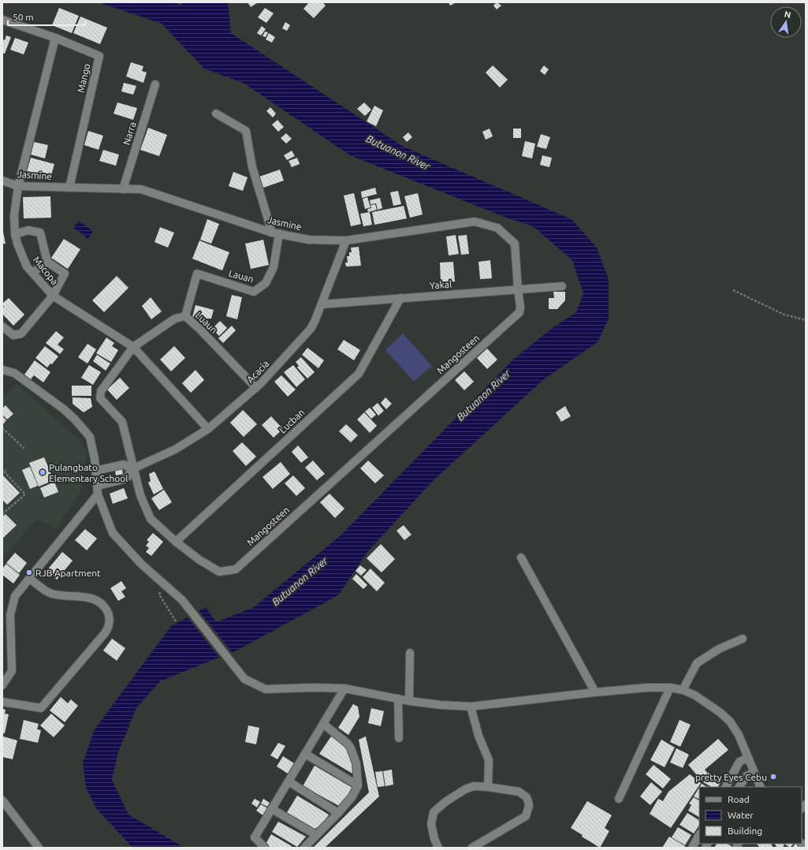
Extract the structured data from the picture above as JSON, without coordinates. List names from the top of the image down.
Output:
{
  "streets": {
    "street": [
      "Mango",
      "Narra",
      "Jasmine",
      "Macopa",
      "Lauan",
      "Yakal",
      "Luaun",
      "Mangosteen",
      "Acacia",
      "Lucban"
    ]
  },
  "crossings": [
    ["Mango", "Jasmine"],
    ["Mango", "Macopa"],
    ["Narra", "Jasmine"],
    ["Jasmine", "Macopa"],
    ["Jasmine", "Lauan"],
    ["Jasmine", "Yakal"],
    ["Jasmine", "Mangosteen"],
    ["Jasmine", "Acacia"],
    ["Macopa", "Luaun"],
    ["Macopa", "Mangosteen"],
    ["Macopa", "Acacia"],
    ["Lauan", "Luaun"],
    ["Yakal", "Mangosteen"],
    ["Yakal", "Acacia"],
    ["Yakal", "Lucban"],
    ["Luaun", "Mangosteen"],
    ["Luaun", "Acacia"],
    ["Mangosteen", "Acacia"],
    ["Mangosteen", "Lucban"]
  ],
  "water": ["Butuanon River"],
  "places": ["Pulangbato Elementary School", "RJB Apartment", "pretty Eyes Cebu"],
  "legend": ["Road", "Water", "Building"],
  "scale_bar": "50 m",
  "north": "top"
}
